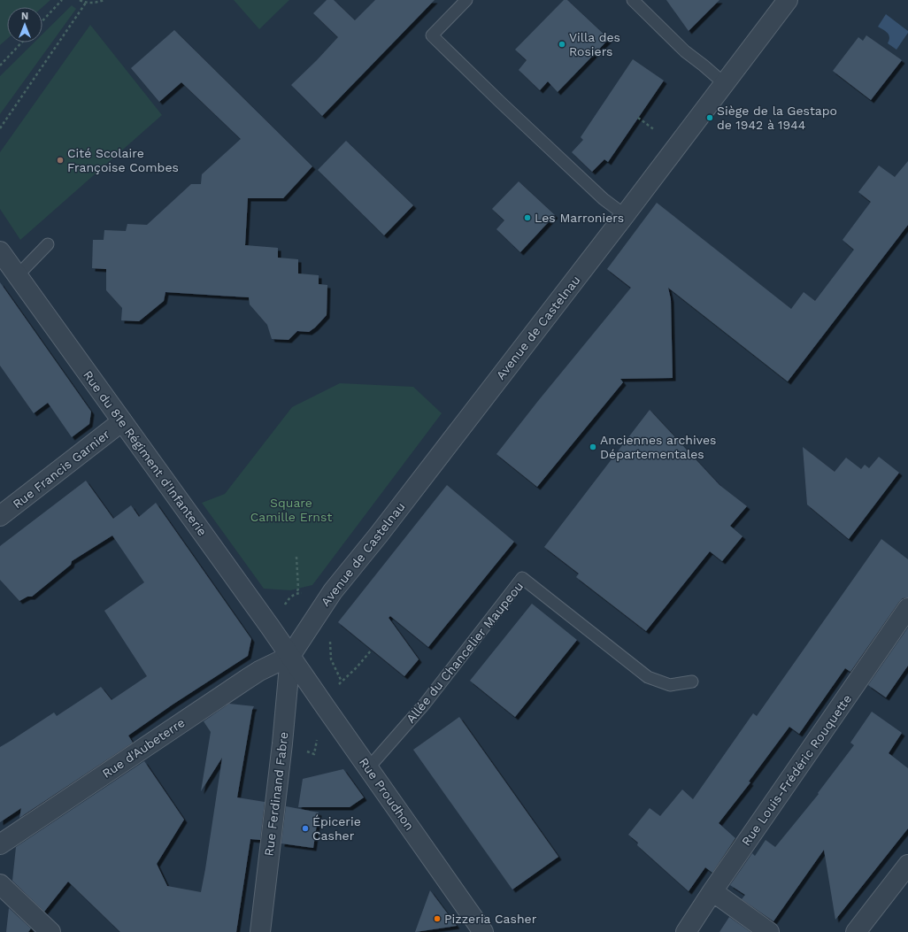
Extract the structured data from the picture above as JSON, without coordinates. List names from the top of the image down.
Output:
{
  "streets": {
    "street": [
      "Avenue de Castelnau",
      "Rue du 81e Régiment d'Infanterie",
      "Rue Francis Garnier",
      "Rue d'Aubeterre",
      "Rue Louis-Frédéric Rouquette",
      "Rue Ferdinand Fabre",
      "Rue Proudhon"
    ],
    "lane": ["Allée du Chancelier Maupeou"]
  },
  "crossings": [
    ["Avenue de Castelnau", "Rue du 81e Régiment d'Infanterie"],
    ["Avenue de Castelnau", "Rue d'Aubeterre"],
    ["Avenue de Castelnau", "Rue Ferdinand Fabre"],
    ["Avenue de Castelnau", "Rue Proudhon"],
    ["Rue du 81e Régiment d'Infanterie", "Rue Francis Garnier"],
    ["Rue du 81e Régiment d'Infanterie", "Rue d'Aubeterre"],
    ["Rue du 81e Régiment d'Infanterie", "Rue Ferdinand Fabre"],
    ["Rue du 81e Régiment d'Infanterie", "Rue Proudhon"],
    ["Allée du Chancelier Maupeou", "Rue Proudhon"],
    ["Rue d'Aubeterre", "Rue Ferdinand Fabre"],
    ["Rue d'Aubeterre", "Rue Proudhon"],
    ["Rue Ferdinand Fabre", "Rue Proudhon"]
  ],
  "parks": ["Square Camille Ernst"],
  "places": [
    "Villa des Rosiers",
    "Siège de la Gestapo de 1942 à 1944",
    "Cité Scolaire Françoise Combes",
    "Les Marroniers",
    "Anciennes archives Départementales",
    "Épicerie Casher",
    "Pizzeria Casher"
  ],
  "north": "top"
}
